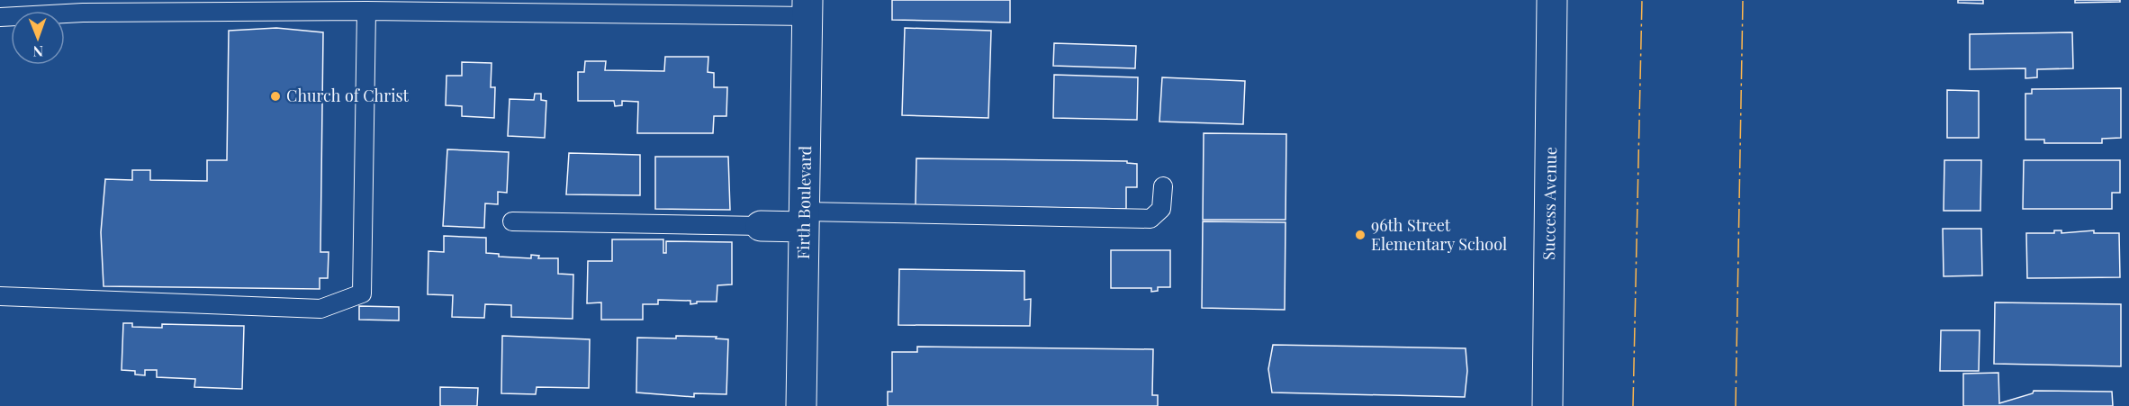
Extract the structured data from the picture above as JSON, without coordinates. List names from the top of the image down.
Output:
{
  "streets": {
    "street": ["Firth Boulevard", "Success Avenue"]
  },
  "places": ["Church of Christ", "96th Street Elementary School"],
  "north": "bottom"
}
